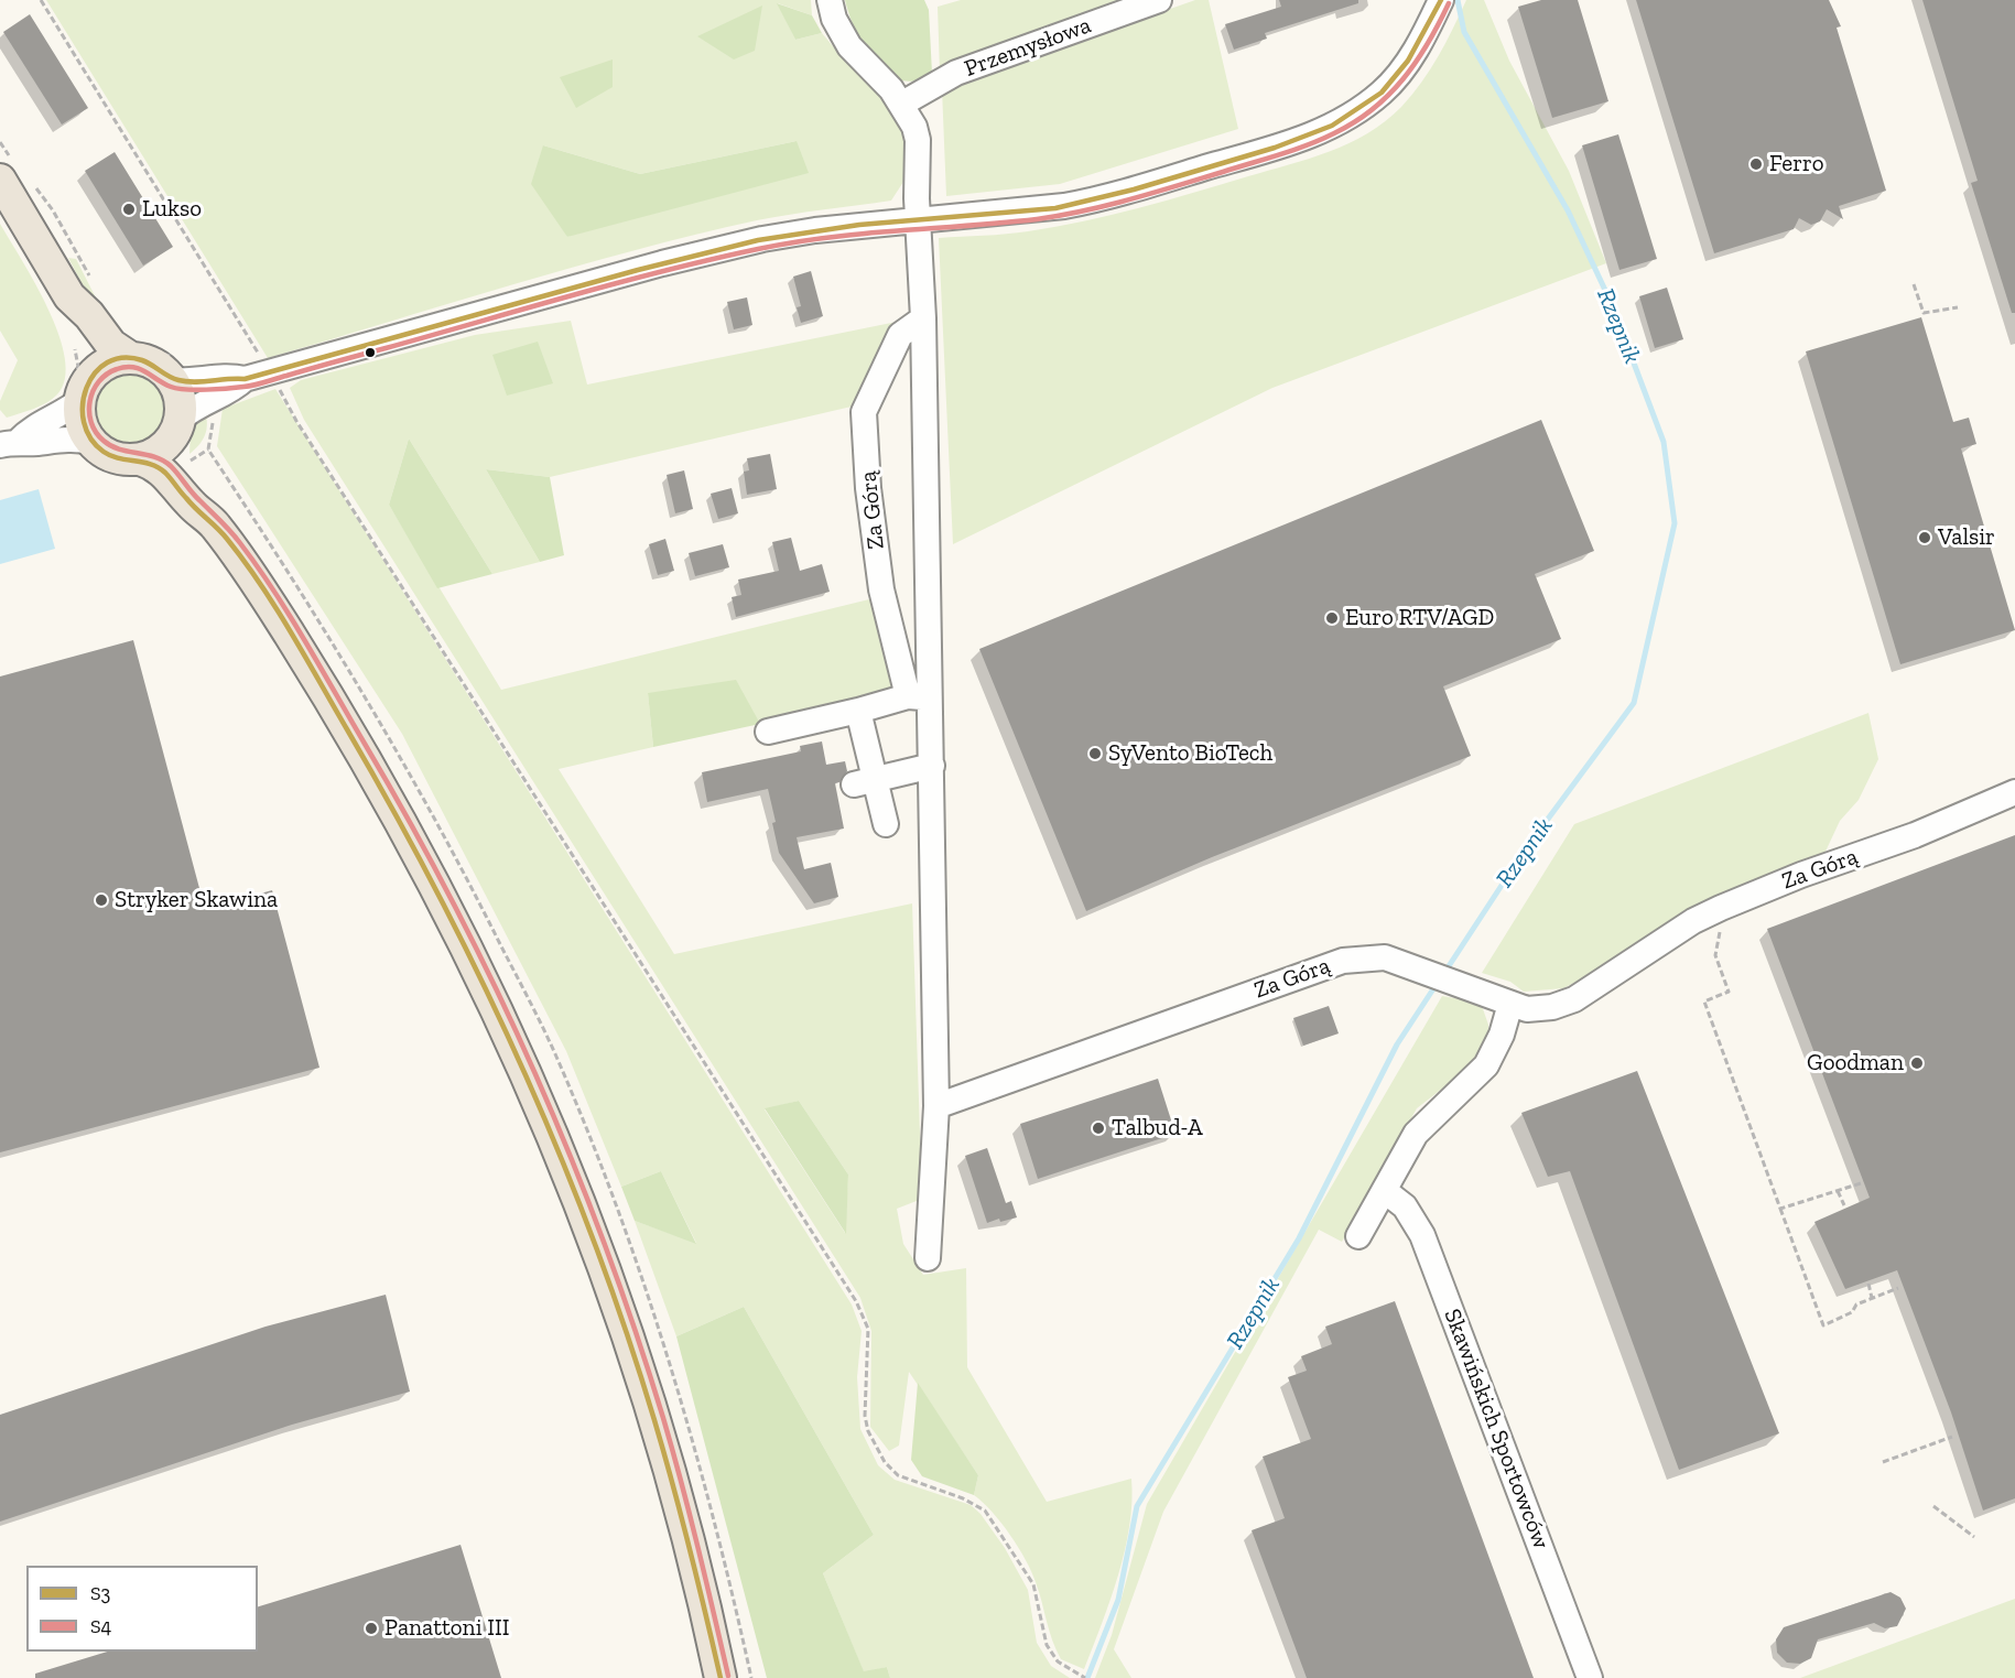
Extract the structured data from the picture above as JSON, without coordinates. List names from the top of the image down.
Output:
{
  "streets": {
    "street": ["Przemysłowa", "Za Górą", "Skawińskich Sportowców"]
  },
  "crossings": [
    ["Przemysłowa", "Za Górą"]
  ],
  "water": ["Rzepnik"],
  "places": [
    "Ferro",
    "Lukso",
    "Valsir",
    "Euro RTV/AGD",
    "SyVento BioTech",
    "Stryker Skawina",
    "Goodman",
    "Talbud-A",
    "Panattoni III"
  ],
  "lines": ["transit line S3", "transit line S4"],
  "legend": ["S3", "S4"]
}
